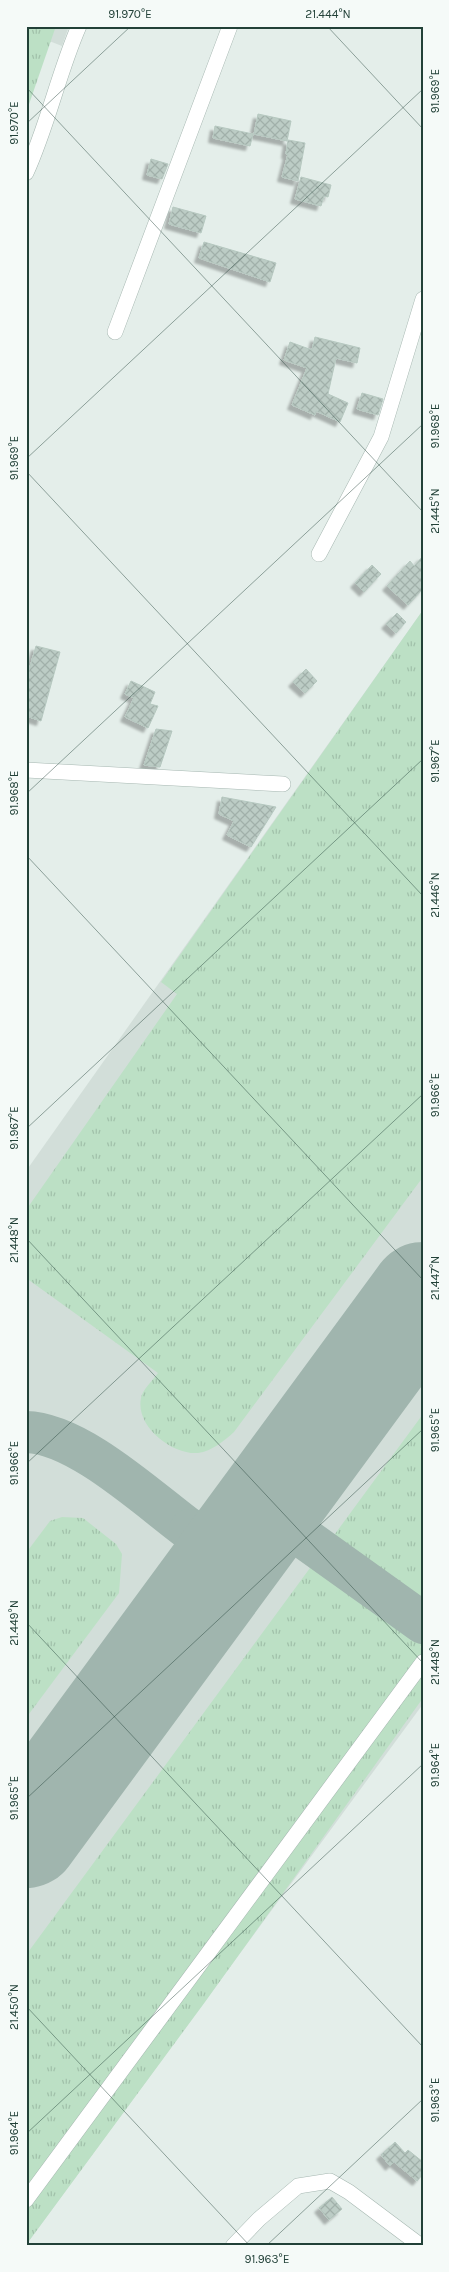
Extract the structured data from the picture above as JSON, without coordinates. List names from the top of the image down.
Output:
{
  "coordinates": [
    "91.970°E",
    "21.444°N",
    "91.969°E",
    "91.968°E",
    "21.445°N",
    "91.967°E",
    "21.446°N",
    "91.966°E",
    "21.448°N",
    "21.447°N",
    "91.965°E",
    "21.449°N",
    "91.964°E",
    "21.450°N",
    "91.963°E"
  ]
}
